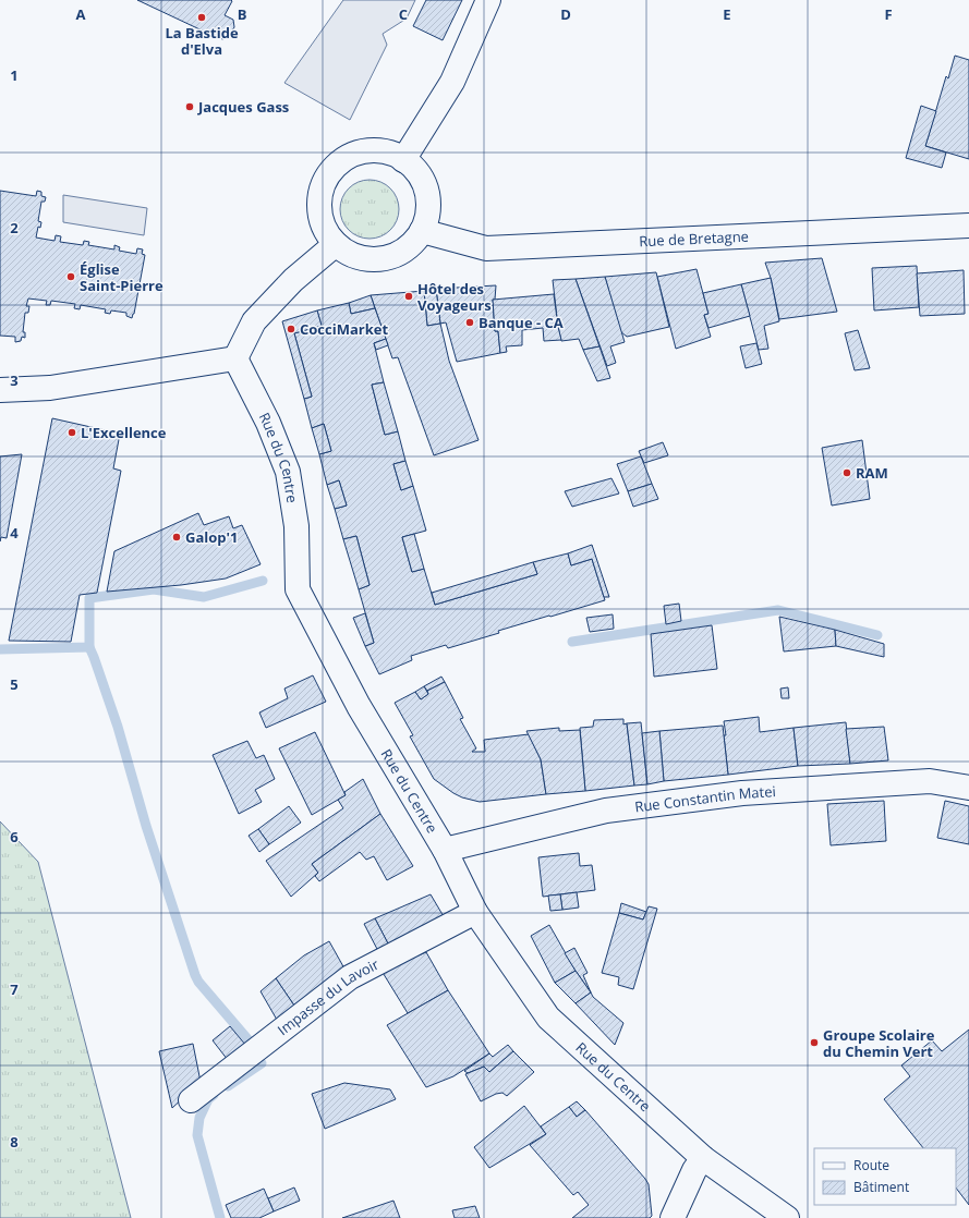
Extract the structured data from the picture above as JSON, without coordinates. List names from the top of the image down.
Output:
{
  "streets": {
    "street": [
      "Rue de Bretagne",
      "Rue du Centre",
      "Rue Constantin Matei",
      "Impasse du Lavoir"
    ]
  },
  "crossings": [
    ["Rue du Centre", "Rue Constantin Matei"],
    ["Rue du Centre", "Impasse du Lavoir"]
  ],
  "places": [
    "La Bastide d'Elva",
    "Jacques Gass",
    "Église Saint-Pierre",
    "Hôtel des Voyageurs",
    "Banque - CA",
    "CocciMarket",
    "L'Excellence",
    "RAM",
    "Galop'1",
    "Groupe Scolaire du Chemin Vert"
  ],
  "legend": ["Route", "Bâtiment"],
  "grid": {
    "columns": [
      "A",
      "B",
      "C",
      "D",
      "E",
      "F"
    ],
    "rows": [
      "1",
      "2",
      "3",
      "4",
      "5",
      "6",
      "7",
      "8"
    ]
  }
}
